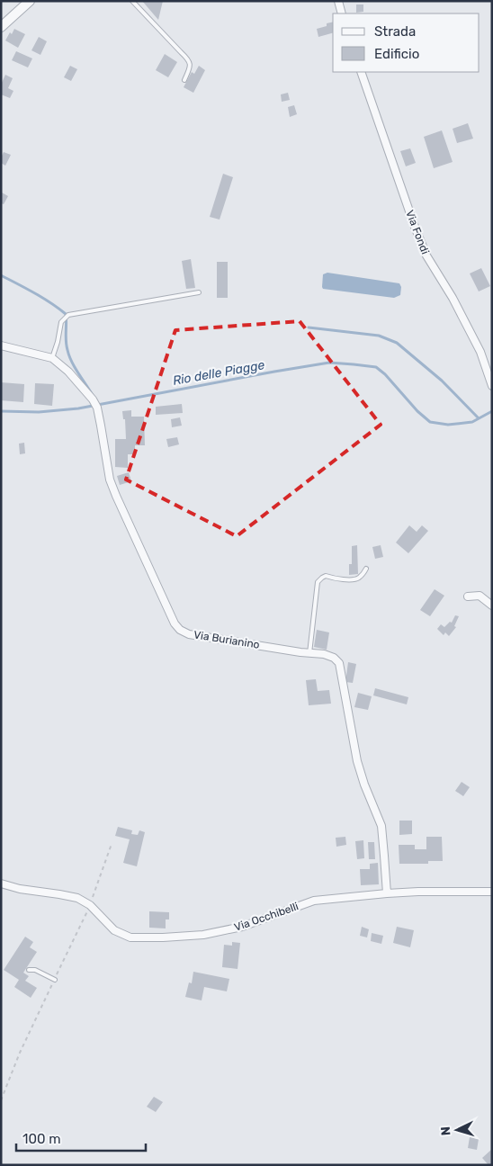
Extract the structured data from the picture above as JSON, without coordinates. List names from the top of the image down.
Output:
{
  "streets": {
    "street": ["Via Fondi", "Via Burianino", "Via Occhibelli"]
  },
  "crossings": [
    ["Via Burianino", "Via Occhibelli"]
  ],
  "water": ["Rio delle Piagge"],
  "legend": ["Strada", "Edificio"],
  "scale_bar": "100 m",
  "north": "left"
}
